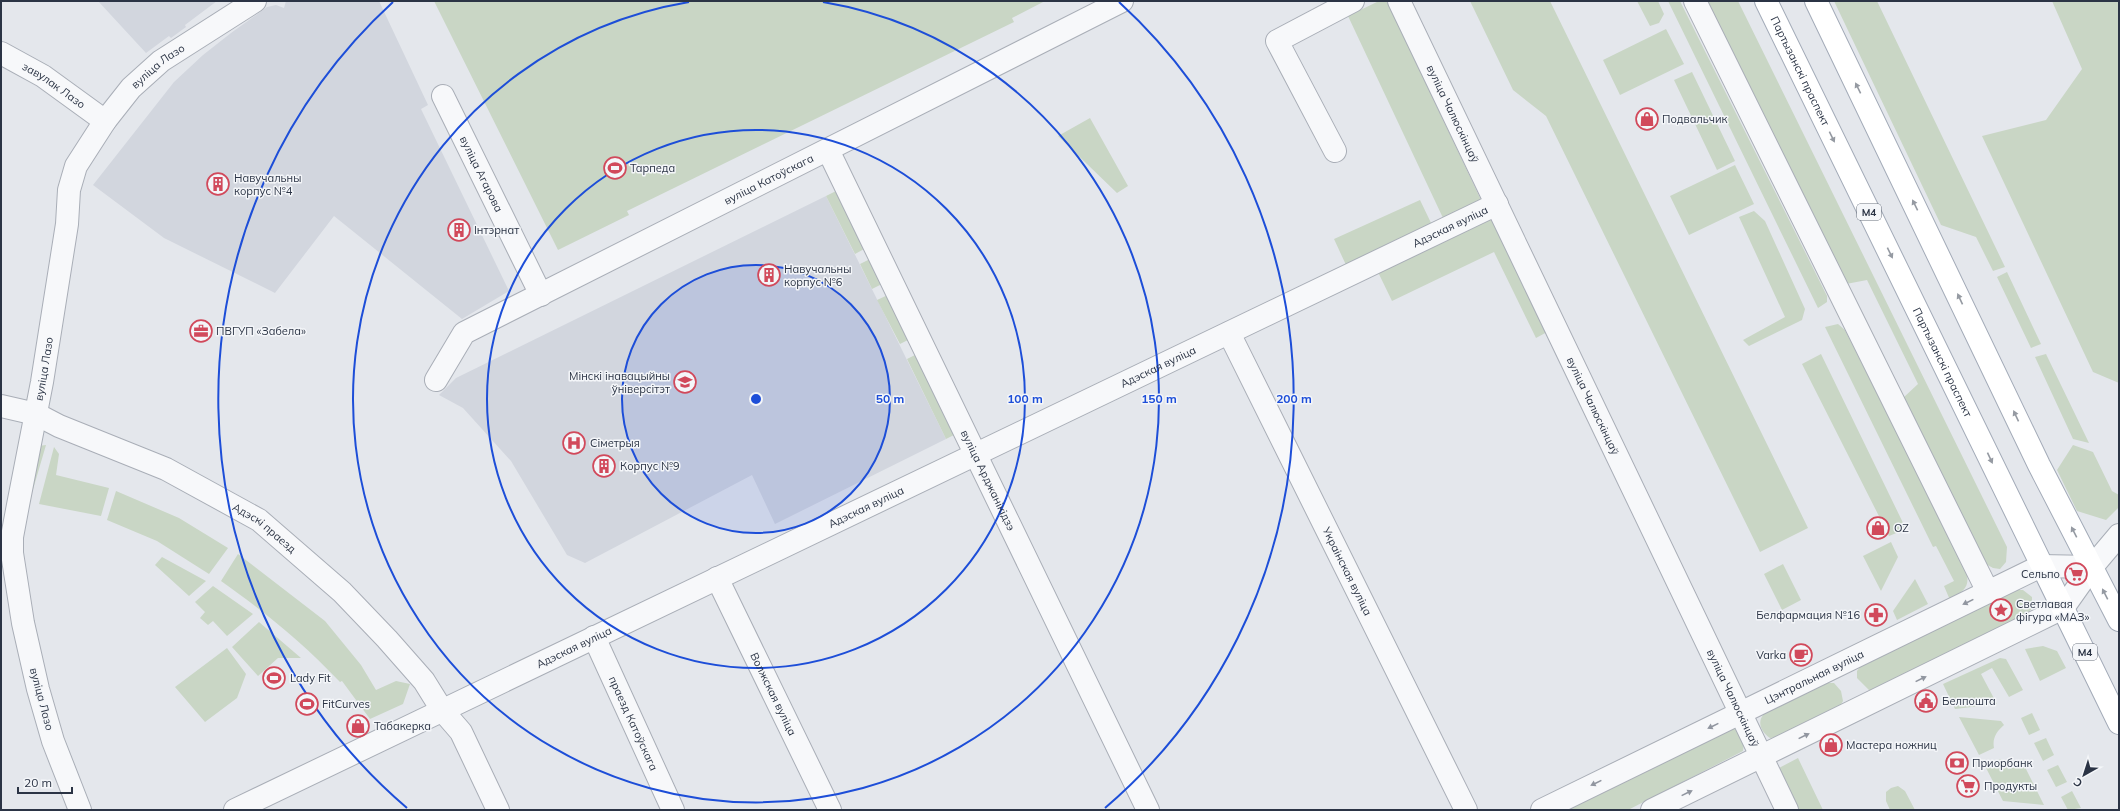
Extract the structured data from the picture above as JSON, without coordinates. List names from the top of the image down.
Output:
{
  "streets": {
    "main road": ["Партызанскі праспект", "М4"],
    "street": [
      "вуліца Лазо",
      "завулак Лазо",
      "вуліца Чалюскінцаў",
      "вуліца Агарова",
      "вуліца Катоўскага",
      "Адэская вуліца",
      "вуліца Арджанікідзэ",
      "Адэскі праезд",
      "Украінская вуліца",
      "Цэнтральная вуліца",
      "Волжская вуліца",
      "праезд Катоўскага"
    ]
  },
  "crossings": [
    ["вуліца Лазо", "завулак Лазо"],
    ["вуліца Лазо", "Адэскі праезд"],
    ["Партызанскі праспект", "Цэнтральная вуліца"],
    ["вуліца Чалюскінцаў", "Адэская вуліца"],
    ["вуліца Чалюскінцаў", "Цэнтральная вуліца"],
    ["вуліца Агарова", "вуліца Катоўскага"],
    ["вуліца Катоўскага", "вуліца Арджанікідзэ"],
    ["Адэская вуліца", "вуліца Арджанікідзэ"],
    ["Адэская вуліца", "Адэскі праезд"],
    ["Адэская вуліца", "Украінская вуліца"],
    ["Адэская вуліца", "Волжская вуліца"],
    ["Адэская вуліца", "праезд Катоўскага"]
  ],
  "places": {
    "shop": [
      "Подвальчик",
      "OZ",
      "Табакерка",
      "Мастера ножниц"
    ],
    "sports": ["Тарпеда", "Lady Fit", "FitCurves"],
    "building": [
      "Навучальны корпус №4",
      "Інтэрнат",
      "Навучальны корпус №6",
      "Корпус №9"
    ],
    "office": ["ПВГУП «Забела»"],
    "school or university": ["Мінскі інавацыйны ўніверсітэт"],
    "hospital": ["Сіметрыя"],
    "supermarket": ["Сельпо", "Продукты"],
    "place": ["Светлавая фігура «МАЗ»"],
    "pharmacy": ["Белфармация №16"],
    "cafe": ["Varka"],
    "public building": ["Белпошта"],
    "bank": ["Приорбанк"]
  },
  "scale_bar": "20 m",
  "north": "bottom left",
  "rings": [
    "50 m",
    "100 m",
    "150 m",
    "200 m"
  ]
}
